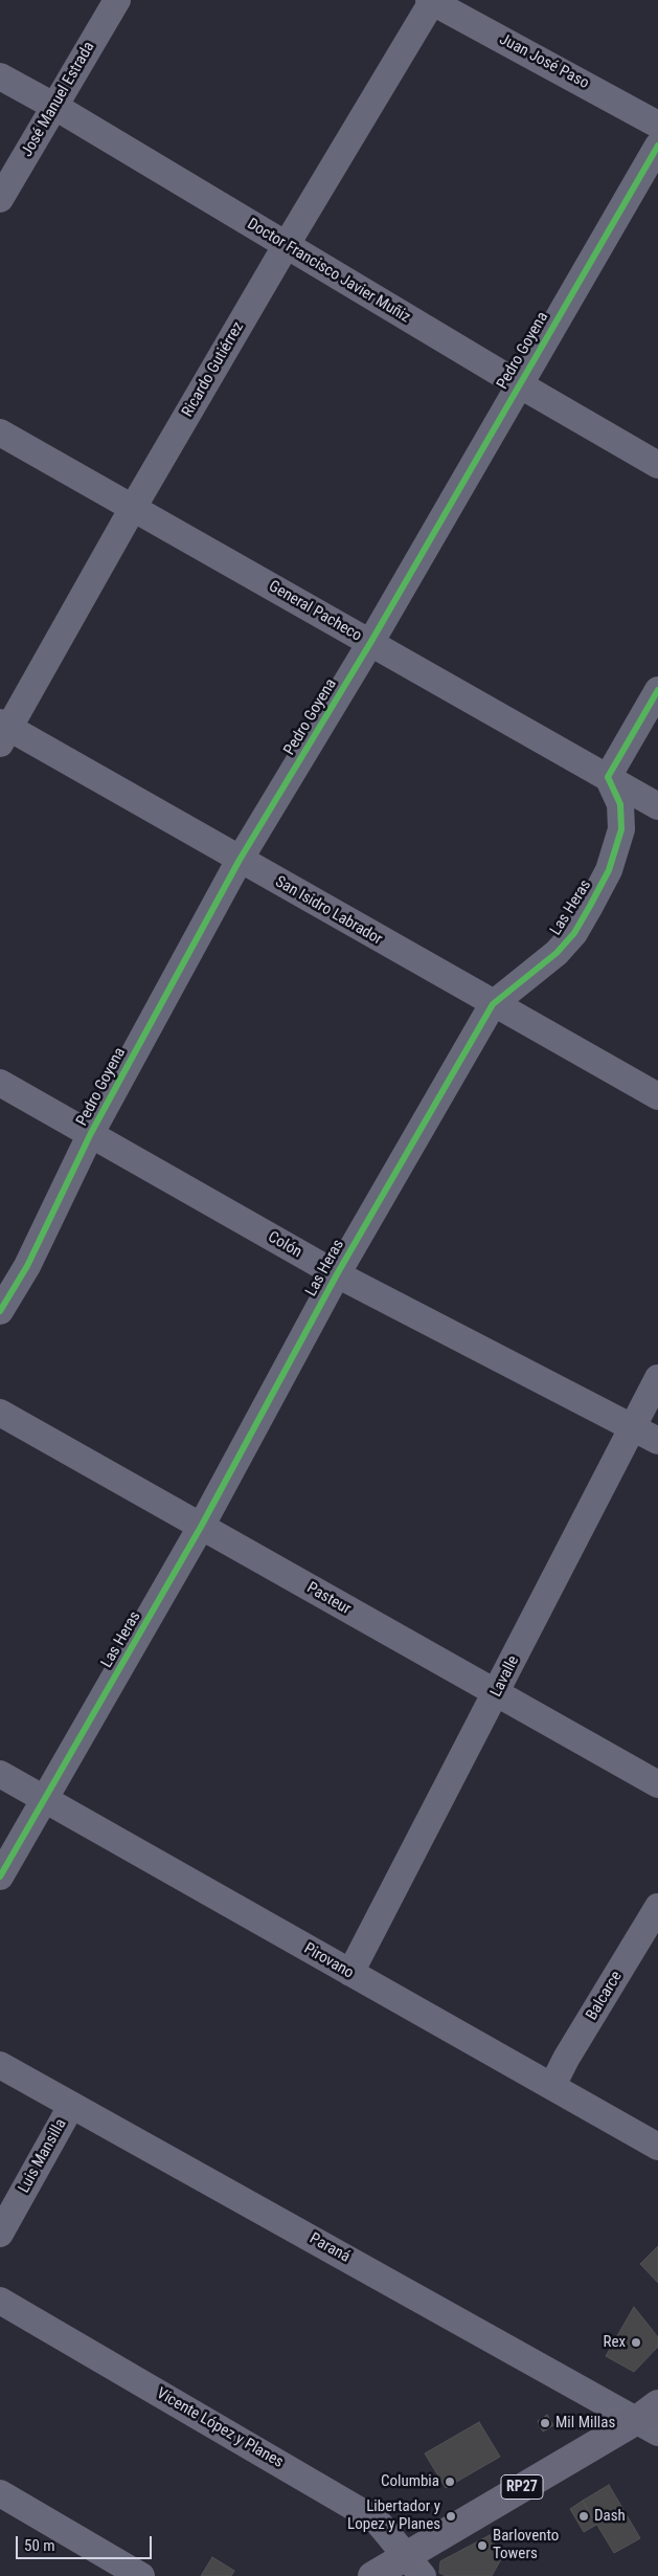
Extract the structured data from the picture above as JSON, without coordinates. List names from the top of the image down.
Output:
{
  "streets": {
    "main road": ["RP27"],
    "street": [
      "Juan José Paso",
      "José Manuel Estrada",
      "Doctor Francisco Javier Muñiz",
      "Pedro Goyena",
      "Ricardo Gutiérrez",
      "General Pacheco",
      "Las Heras",
      "San Isidro Labrador",
      "Colón",
      "Pasteur",
      "Lavalle",
      "Pirovano",
      "Balcarce",
      "Luis Mansilla",
      "Paraná",
      "Vicente López y Planes"
    ]
  },
  "crossings": [
    ["Juan José Paso", "Ricardo Gutiérrez"],
    ["José Manuel Estrada", "Doctor Francisco Javier Muñiz"],
    ["Doctor Francisco Javier Muñiz", "Pedro Goyena"],
    ["Doctor Francisco Javier Muñiz", "Ricardo Gutiérrez"],
    ["Pedro Goyena", "General Pacheco"],
    ["Pedro Goyena", "San Isidro Labrador"],
    ["Pedro Goyena", "Colón"],
    ["Ricardo Gutiérrez", "General Pacheco"],
    ["Ricardo Gutiérrez", "San Isidro Labrador"],
    ["General Pacheco", "Las Heras"],
    ["Las Heras", "San Isidro Labrador"],
    ["Las Heras", "Colón"],
    ["Las Heras", "Pasteur"],
    ["Las Heras", "Pirovano"],
    ["Colón", "Lavalle"],
    ["Pasteur", "Lavalle"],
    ["Lavalle", "Pirovano"],
    ["Pirovano", "Balcarce"],
    ["Luis Mansilla", "Paraná"],
    ["Paraná", "RP27"],
    ["Vicente López y Planes", "RP27"]
  ],
  "places": [
    "Rex",
    "Mil Millas",
    "Columbia",
    "Libertador y Lopez y Planes",
    "Dash",
    "Barlovento Towers"
  ],
  "scale_bar": "50 m"
}
